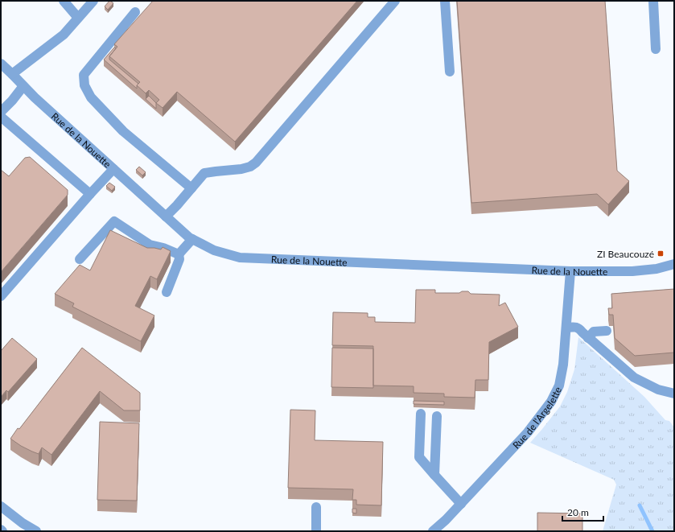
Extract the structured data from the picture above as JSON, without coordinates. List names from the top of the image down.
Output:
{
  "streets": {
    "street": ["Rue de la Nouette", "Rue de l'Argelette"]
  },
  "crossings": [
    ["Rue de la Nouette", "Rue de l'Argelette"]
  ],
  "places": {
    "transit": ["ZI Beaucouzé"]
  },
  "scale_bar": "20 m"
}
